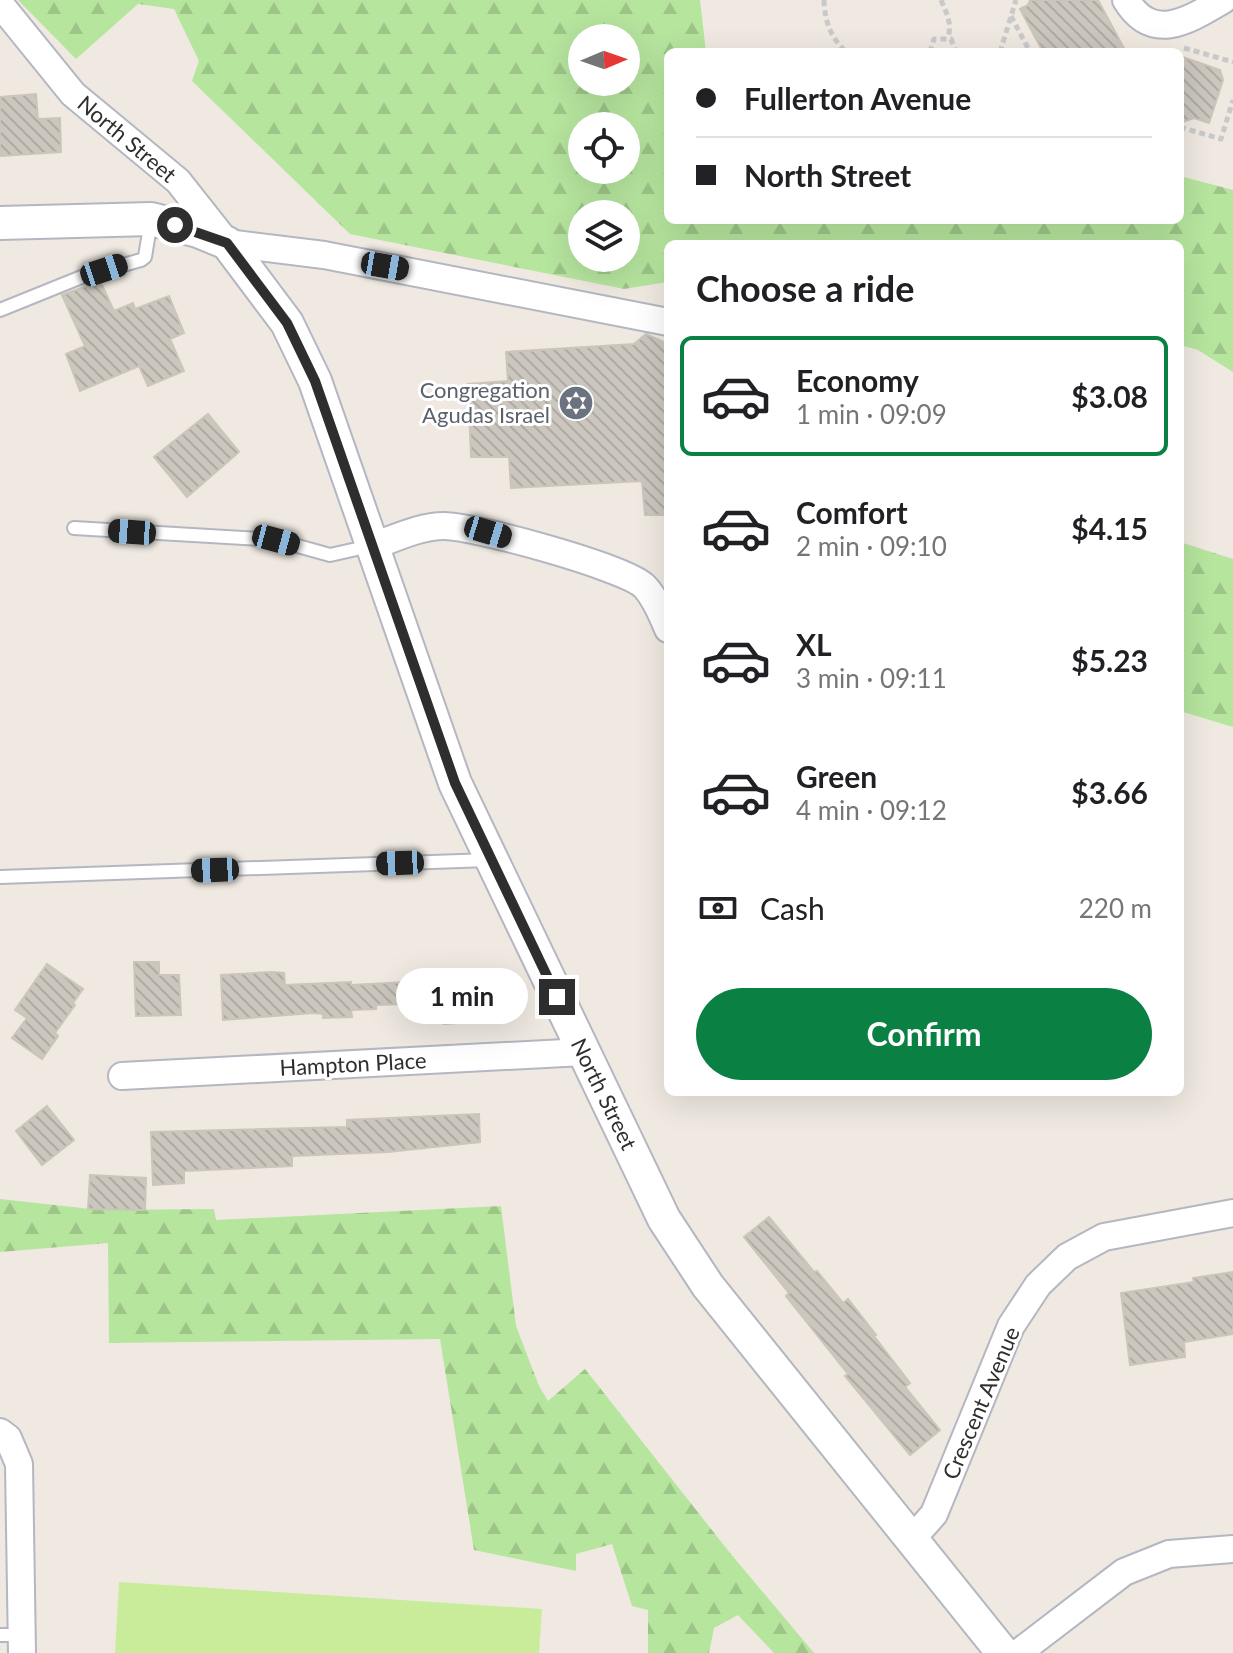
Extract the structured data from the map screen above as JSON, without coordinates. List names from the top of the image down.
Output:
{
  "streets": {
    "street": ["North Street", "Hampton Place", "Crescent Avenue"]
  },
  "crossings": [
    ["North Street", "Hampton Place"],
    ["North Street", "Crescent Avenue"]
  ],
  "places": {
    "synagogue": ["Congregation Agudas Israel"]
  },
  "north": "right",
  "page": {
    "banner": ["Fullerton Avenue", "North Street"],
    "heading": "Choose a ride",
    "list": [
      {
        "name": "Economy",
        "note": "1 min · 09:09",
        "value": "$3.08"
      },
      {
        "name": "Comfort",
        "note": "2 min · 09:10",
        "value": "$4.15"
      },
      {
        "name": "XL",
        "note": "3 min · 09:11",
        "value": "$5.23"
      },
      {
        "name": "Green",
        "note": "4 min · 09:12",
        "value": "$3.66"
      }
    ],
    "pay": ["Cash", "220 m"],
    "bubble": "1 min",
    "buttons": "Confirm"
  }
}
